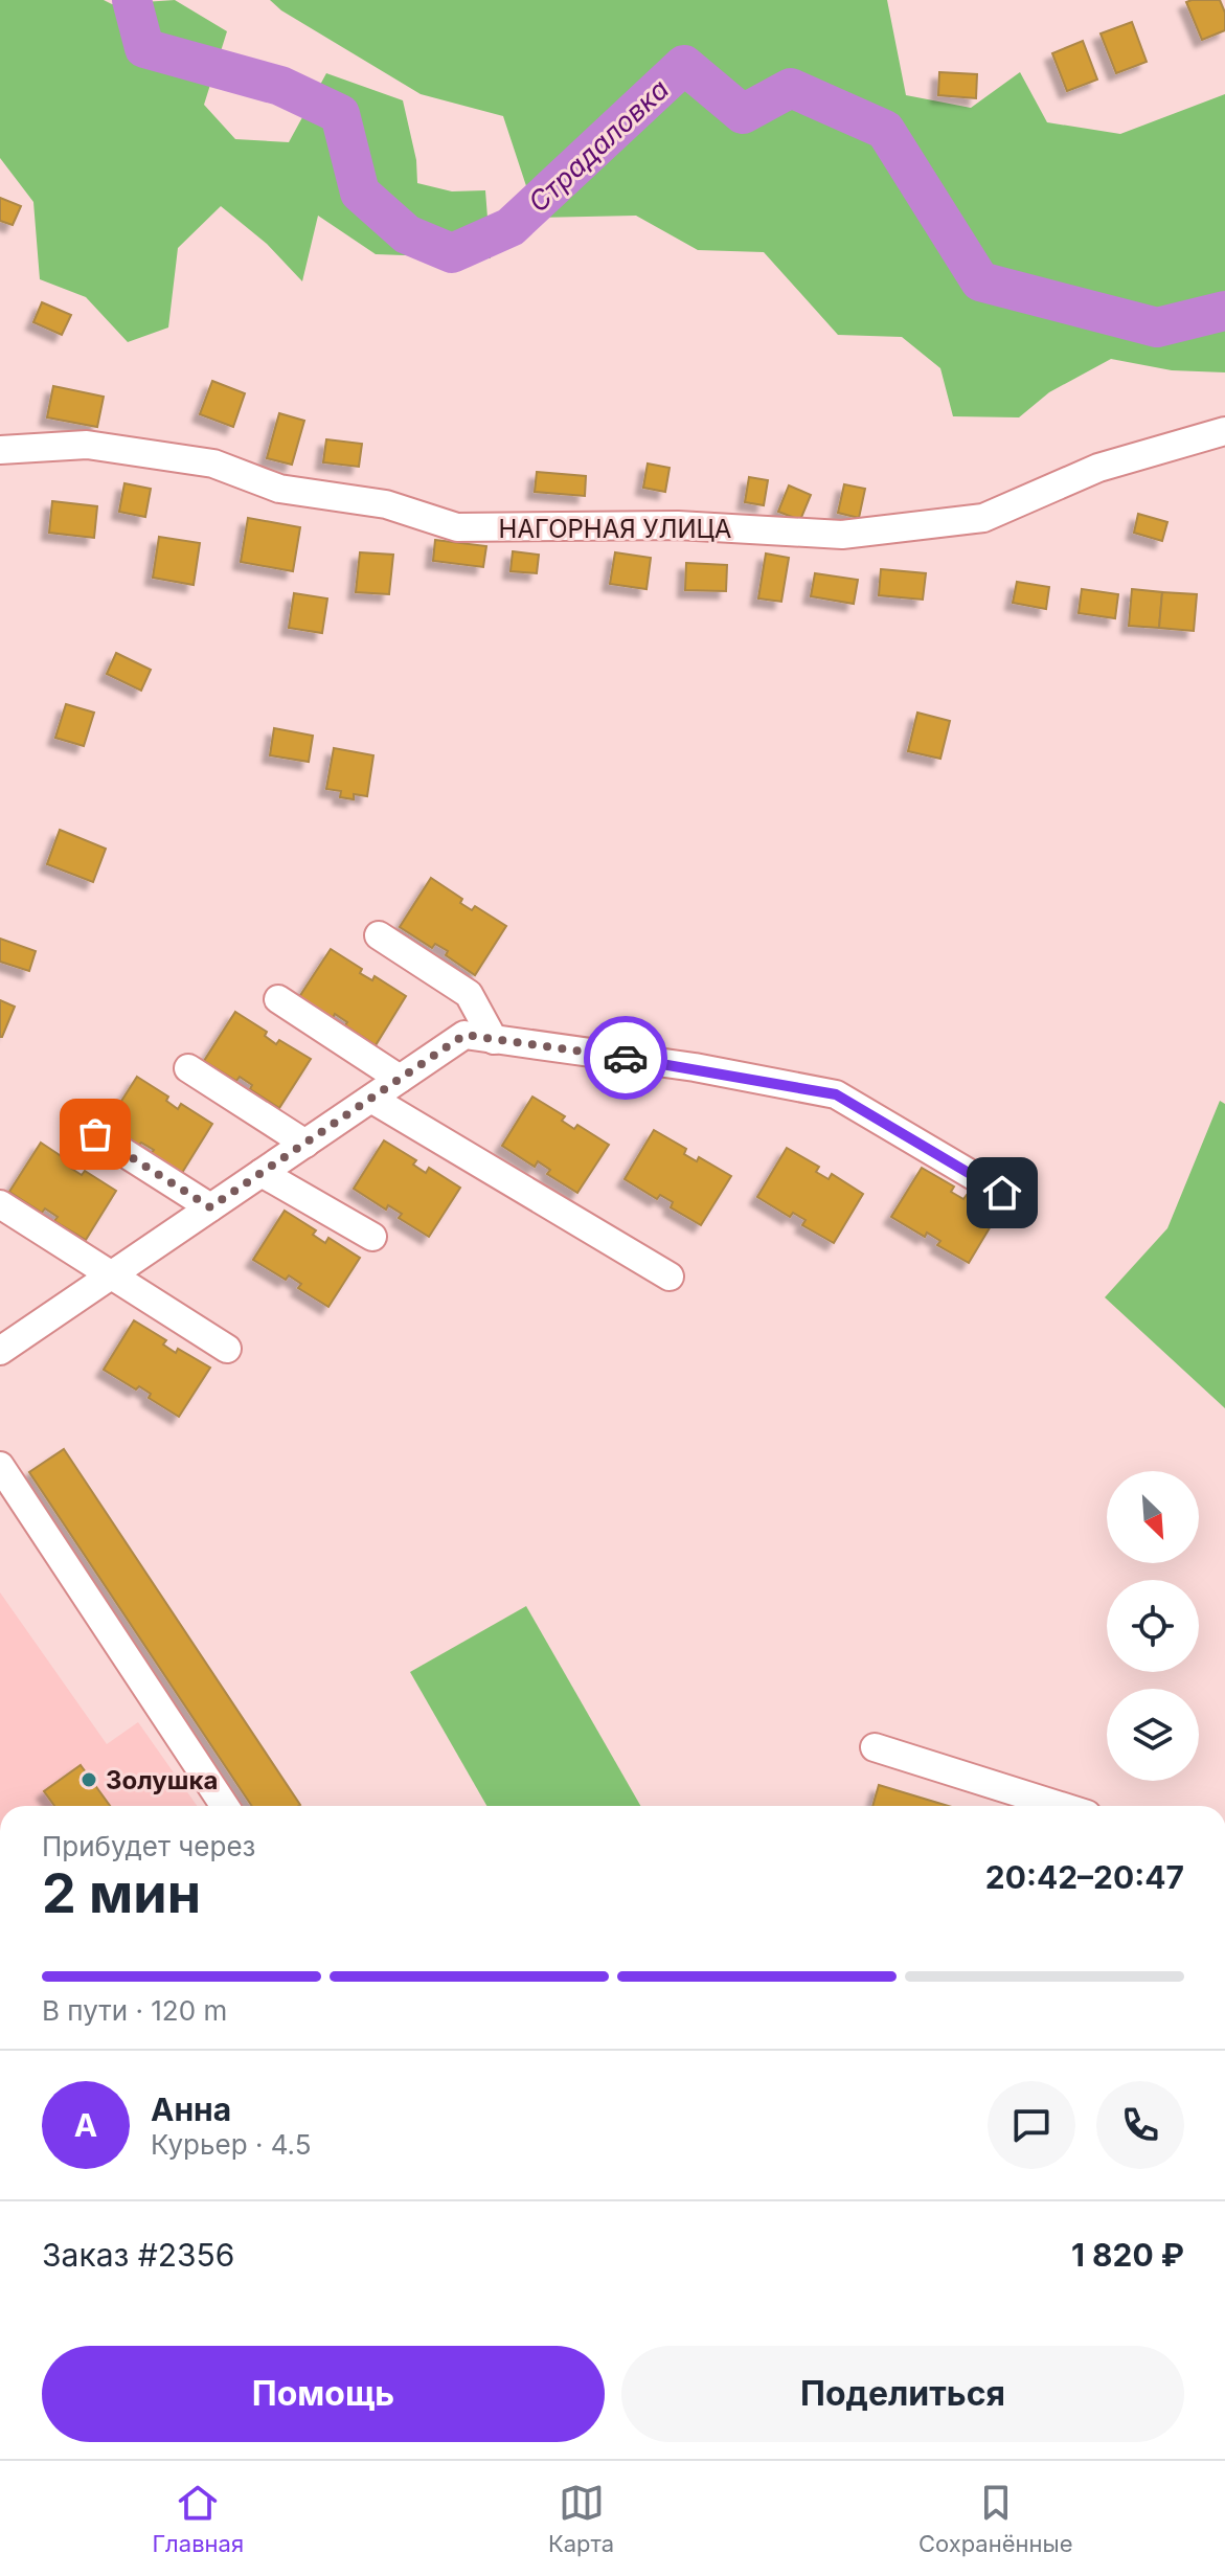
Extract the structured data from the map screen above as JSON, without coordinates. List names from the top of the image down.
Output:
{
  "streets": {
    "street": ["НАГОРНАЯ УЛИЦА"]
  },
  "water": ["Страдаловка"],
  "places": ["Золушка"],
  "north": "bottom right",
  "page": {
    "heading": ["2 мин", "Прибудет через", "20:42–20:47"],
    "panel": [
      "Анна",
      "Курьер · 4.5",
      "Заказ #2356",
      "1 820 ₽"
    ],
    "bar": "В пути · 120 m",
    "round": "А",
    "buttons": ["Помощь", "Поделиться"],
    "tabs": ["Главная", "Карта", "Сохранённые"]
  }
}
